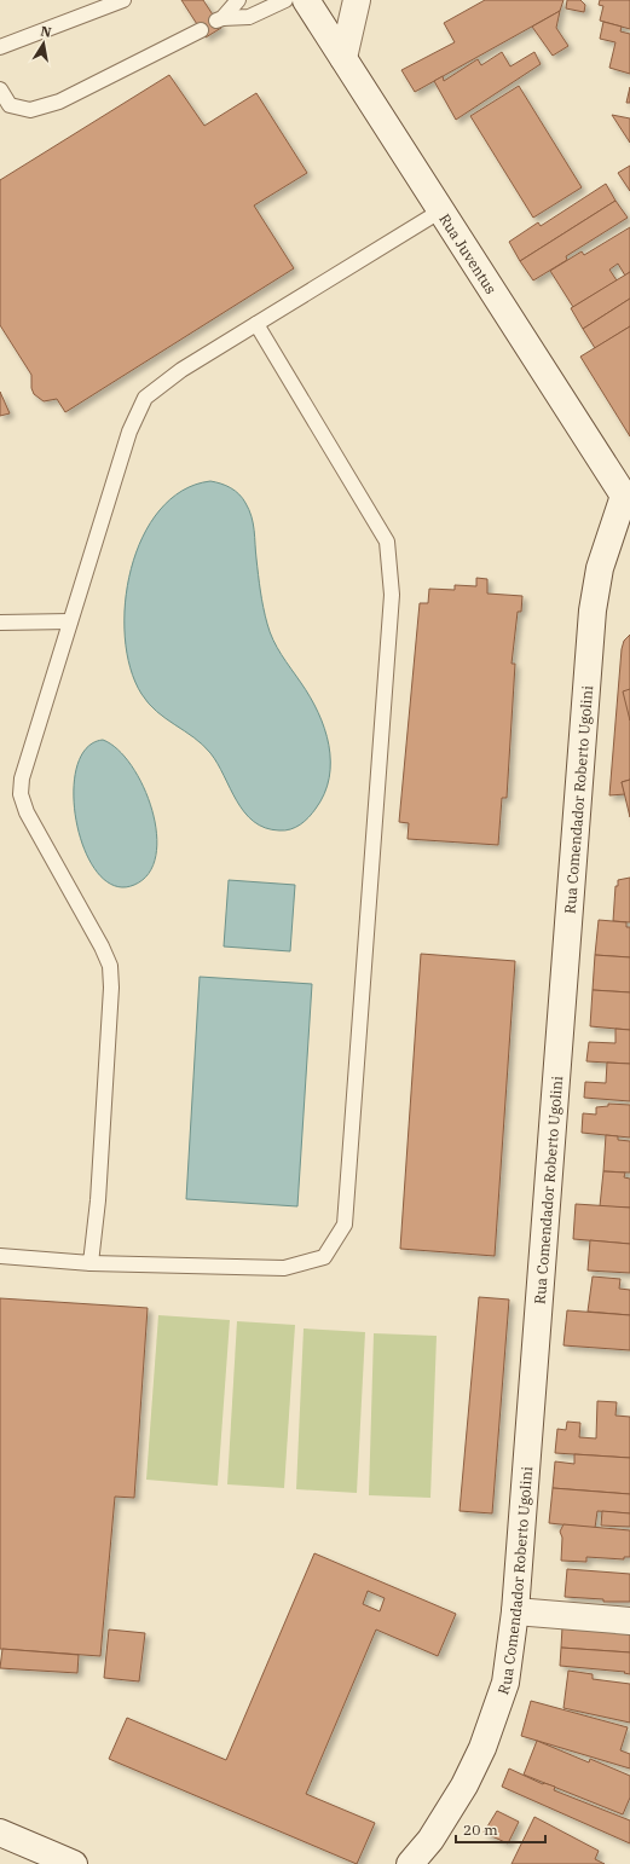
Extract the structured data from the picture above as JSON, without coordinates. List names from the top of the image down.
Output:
{
  "streets": {
    "street": ["Rua Juventus", "Rua Comendador Roberto Ugolini"]
  },
  "crossings": [
    ["Rua Juventus", "Rua Comendador Roberto Ugolini"]
  ],
  "scale_bar": "20 m",
  "north": "top"
}
